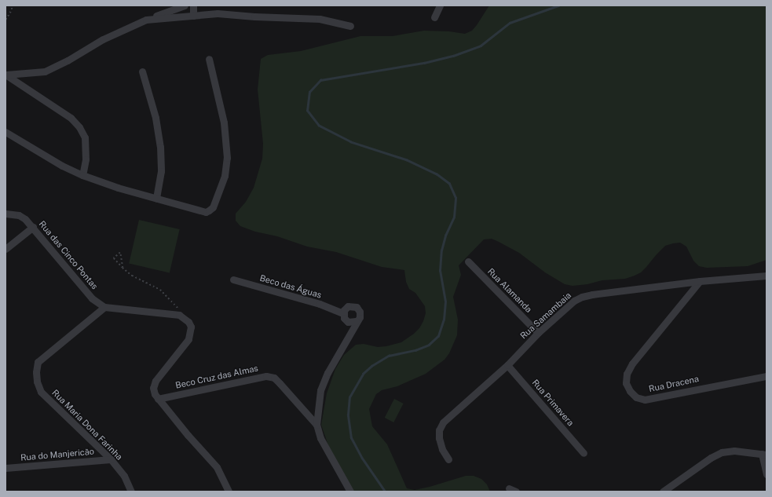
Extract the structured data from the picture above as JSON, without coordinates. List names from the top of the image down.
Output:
{
  "streets": {
    "street": [
      "Rua das Cinco Pontas",
      "Beco das Águas",
      "Rua Alamanda",
      "Rua Samambaia",
      "Beco Cruz das Almas",
      "Rua Dracena",
      "Rua Primavera",
      "Rua Maria Dona Farinha",
      "Rua do Manjericão"
    ]
  },
  "crossings": [
    ["Rua das Cinco Pontas", "Rua Maria Dona Farinha"],
    ["Rua Alamanda", "Rua Samambaia"],
    ["Rua Samambaia", "Rua Dracena"],
    ["Rua Samambaia", "Rua Primavera"],
    ["Rua Maria Dona Farinha", "Rua do Manjericão"]
  ]
}
